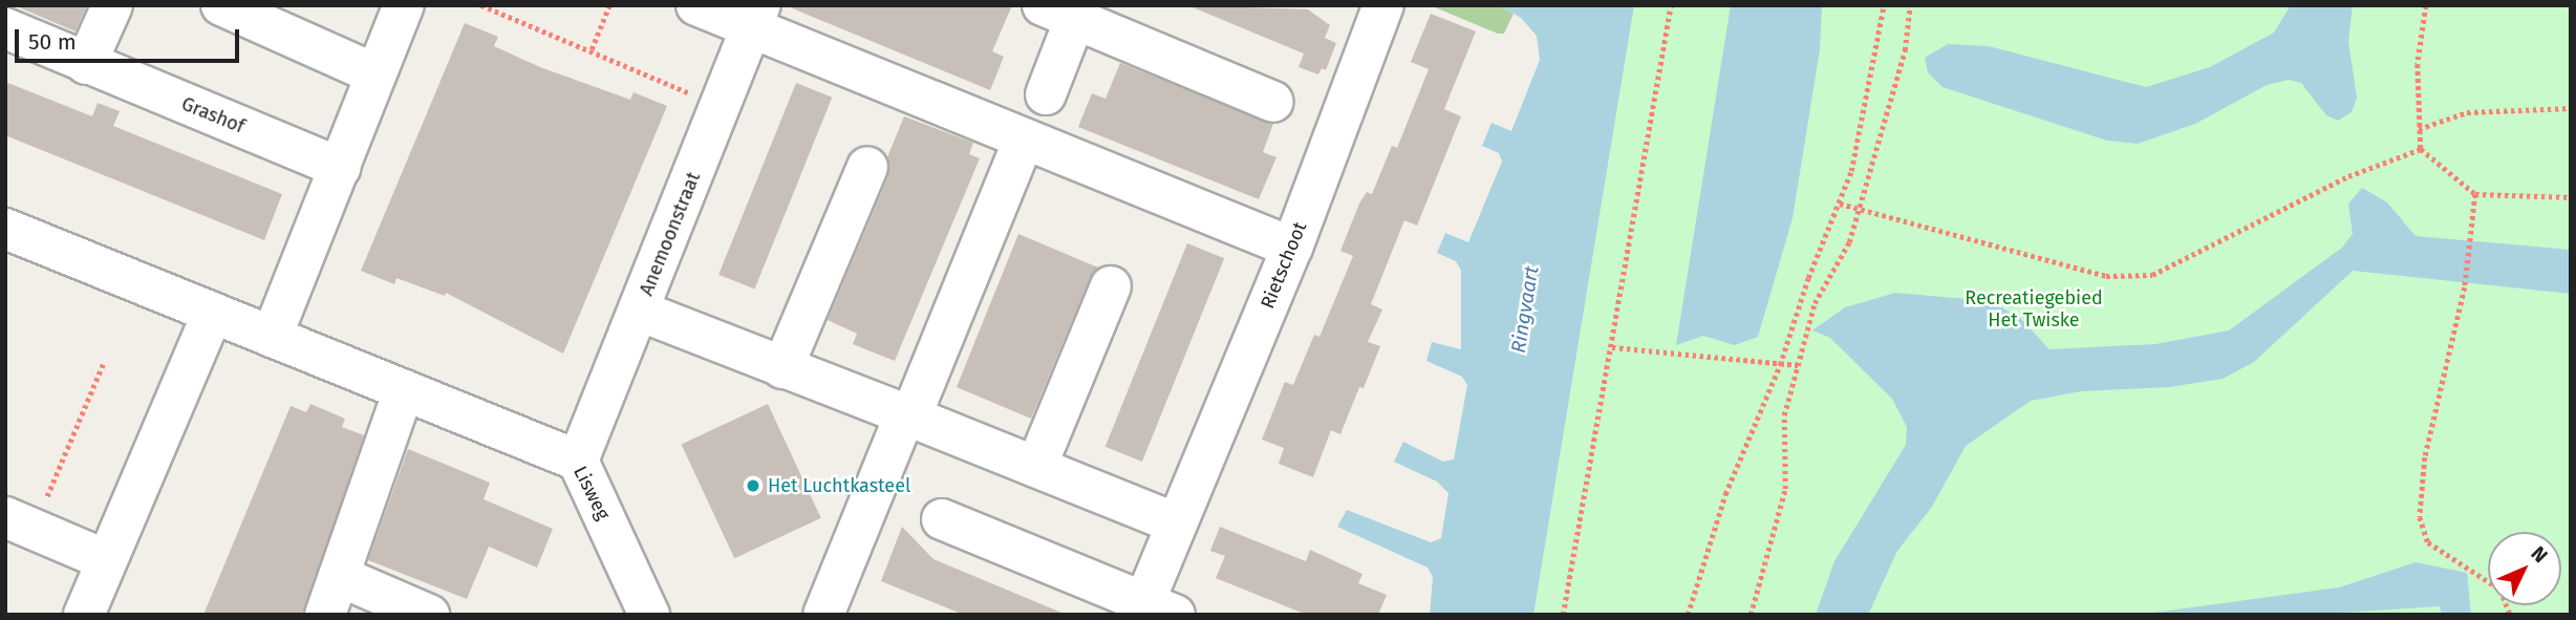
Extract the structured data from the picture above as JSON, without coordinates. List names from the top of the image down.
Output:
{
  "streets": {
    "street": [
      "Grashof",
      "Anemoonstraat",
      "Rietschoot",
      "Lisweg"
    ]
  },
  "crossings": [
    ["Anemoonstraat", "Lisweg"]
  ],
  "water": ["Ringvaart"],
  "parks": ["Recreatiegebied Het Twiske"],
  "places": ["Het Luchtkasteel"],
  "scale_bar": "50 m",
  "north": "top right"
}
